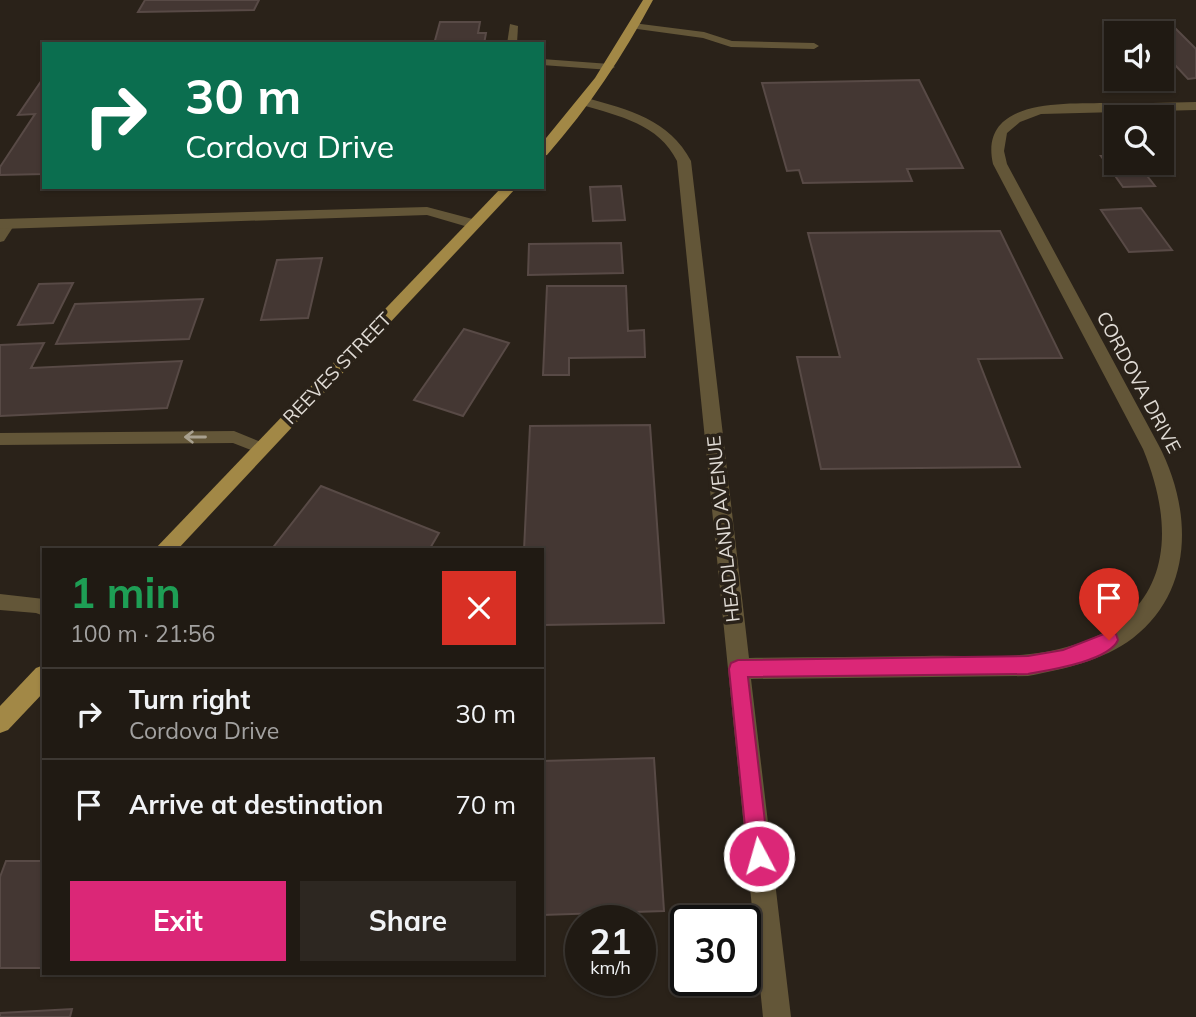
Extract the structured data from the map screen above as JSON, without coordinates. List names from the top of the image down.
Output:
{
  "streets": {
    "main road": ["REEVES STREET"],
    "street": ["CORDOVA DRIVE", "HEADLAND AVENUE"]
  },
  "crossings": [
    ["CORDOVA DRIVE", "HEADLAND AVENUE"]
  ],
  "page": {
    "turn": ["30 m", "Cordova Drive"],
    "heading": ["1 min", "100 m · 21:56"],
    "list": [
      {
        "name": "Turn right",
        "note": "Cordova Drive",
        "value": "30 m"
      },
      {
        "name": "Arrive at destination",
        "value": "70 m"
      }
    ],
    "buttons": ["Exit", "Share"],
    "speed": "21 km/h",
    "limit": "30"
  }
}
